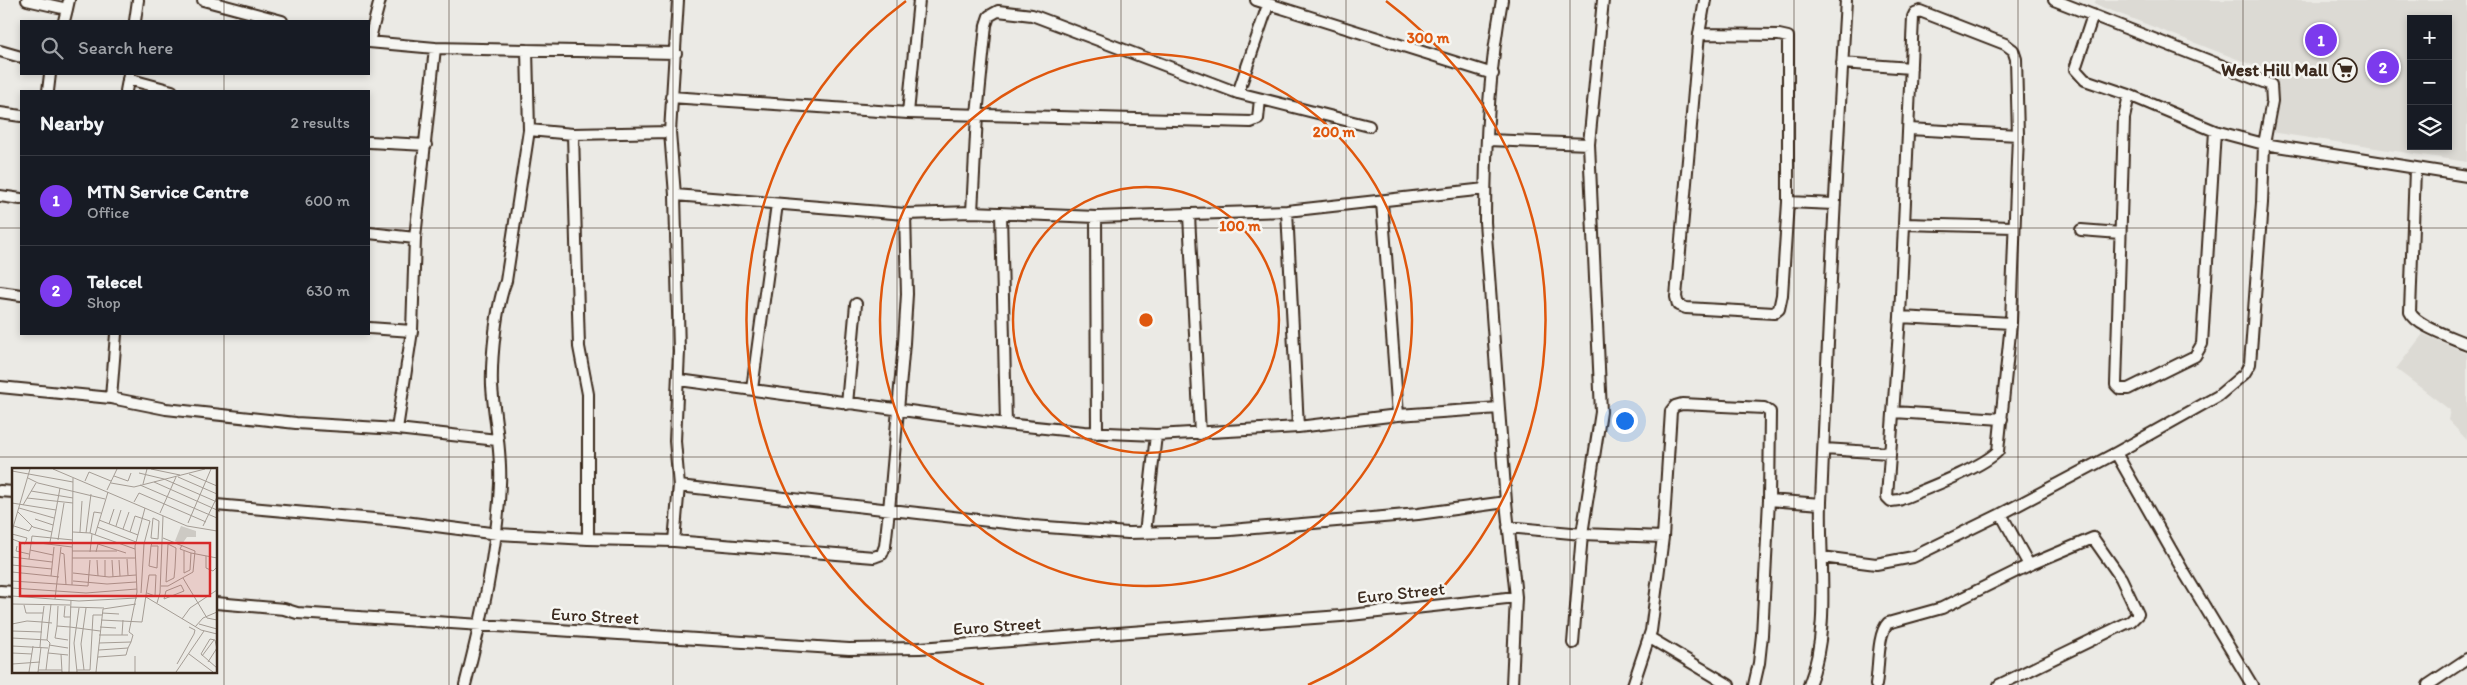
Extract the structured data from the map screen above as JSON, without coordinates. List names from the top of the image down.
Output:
{
  "streets": {
    "street": ["Euro Street"]
  },
  "places": {
    "supermarket": ["West Hill Mall"]
  },
  "page": {
    "map_buttons": ["+", "−"],
    "search": "Search here",
    "pins": ["1", "2"],
    "heading": ["Nearby", "2 results"],
    "list": [
      {
        "mark": "1",
        "name": "MTN Service Centre",
        "note": "Office",
        "value": "600 m"
      },
      {
        "mark": "2",
        "name": "Telecel",
        "note": "Shop",
        "value": "630 m"
      }
    ]
  },
  "rings": ["300 m", "200 m", "100 m"]
}
